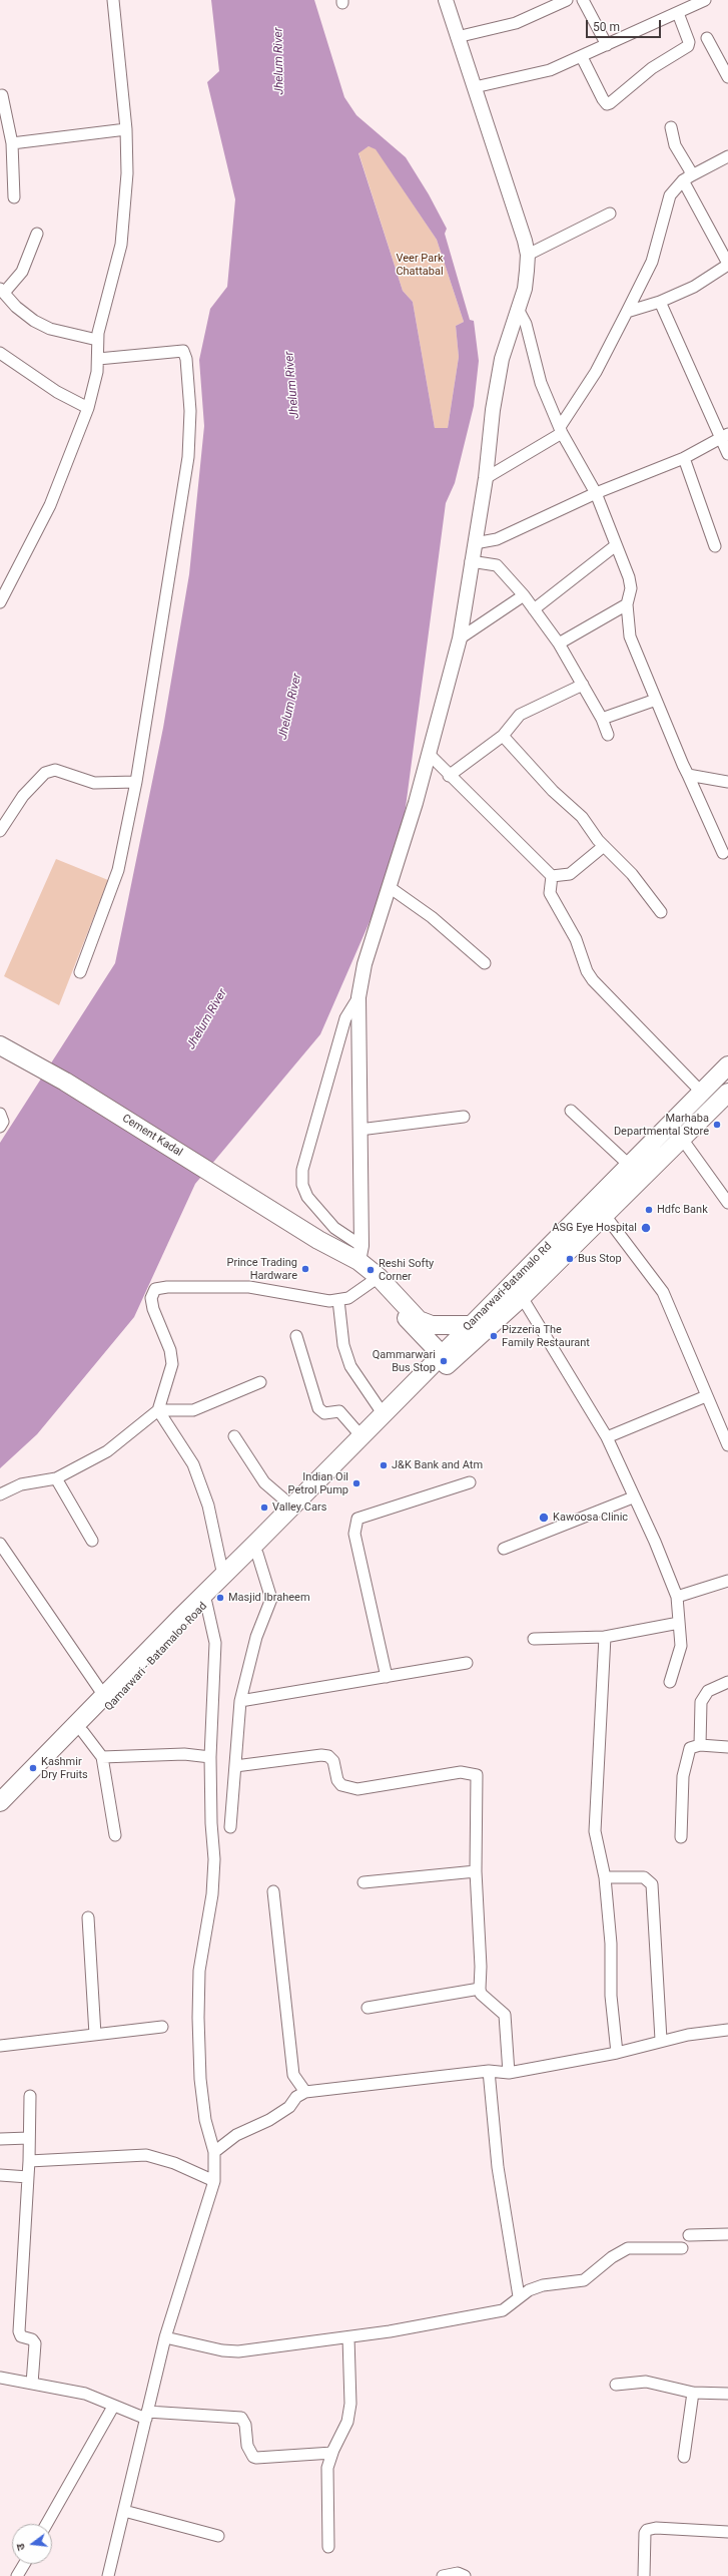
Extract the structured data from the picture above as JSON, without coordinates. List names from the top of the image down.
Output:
{
  "streets": {
    "main road": ["Cement Kadal", "Qamarwari-Batamalo Rd", "Qamarwari - Batamaloo Road"]
  },
  "crossings": [
    ["Qamarwari-Batamalo Rd", "Qamarwari - Batamaloo Road"]
  ],
  "water": ["Jhelum River"],
  "parks": ["Veer Park Chattabal"],
  "places": [
    "Marhaba Departmental Store",
    "Hdfc Bank",
    "ASG Eye Hospital",
    "Bus Stop",
    "Prince Trading Hardware",
    "Reshi Softy Corner",
    "Pizzeria The Family Restaurant",
    "Qammarwari Bus Stop",
    "J&K Bank and Atm",
    "Indian Oil Petrol Pump",
    "Valley Cars",
    "Kawoosa Clinic",
    "Masjid Ibraheem",
    "Kashmir Dry Fruits"
  ],
  "scale_bar": "50 m",
  "north": "left"
}
